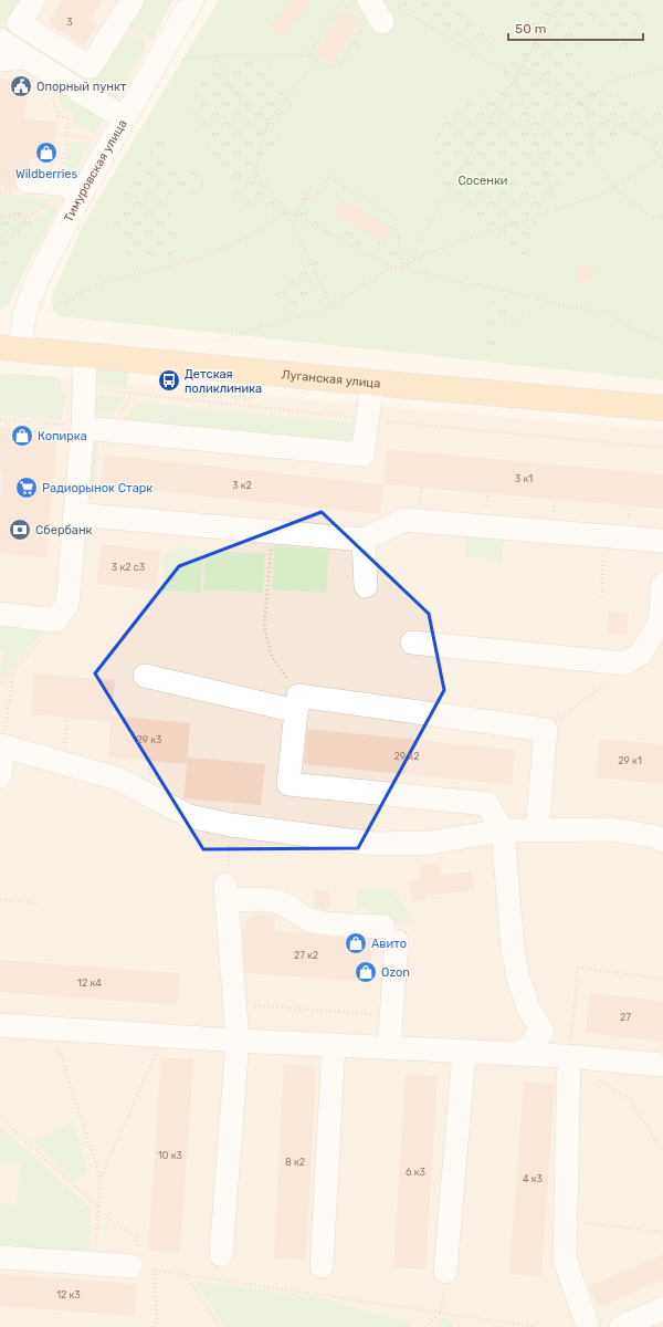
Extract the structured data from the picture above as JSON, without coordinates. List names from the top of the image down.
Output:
{
  "streets": {
    "main road": ["Луганская улица"],
    "street": ["Тимуровская улица"]
  },
  "crossings": [
    ["Тимуровская улица", "Луганская улица"]
  ],
  "parks": ["Сосенки"],
  "places": {
    "public building": ["Опорный пункт"],
    "shop": [
      "Wildberries",
      "Копирка",
      "Авито",
      "Ozon"
    ],
    "bus stop": ["Детская поликлиника"],
    "supermarket": ["Радиорынок Старк"],
    "bank": ["Сбербанк"]
  },
  "house_numbers": [
    "3",
    "3 к1",
    "3 к2",
    "3 к2 с3",
    "29 к3",
    "29 к2",
    "29 к1",
    "27 к2",
    "12 к4",
    "27",
    "10 к3",
    "8 к2",
    "6 к3",
    "4 к3",
    "12 к3"
  ],
  "scale_bar": "50 m"
}
